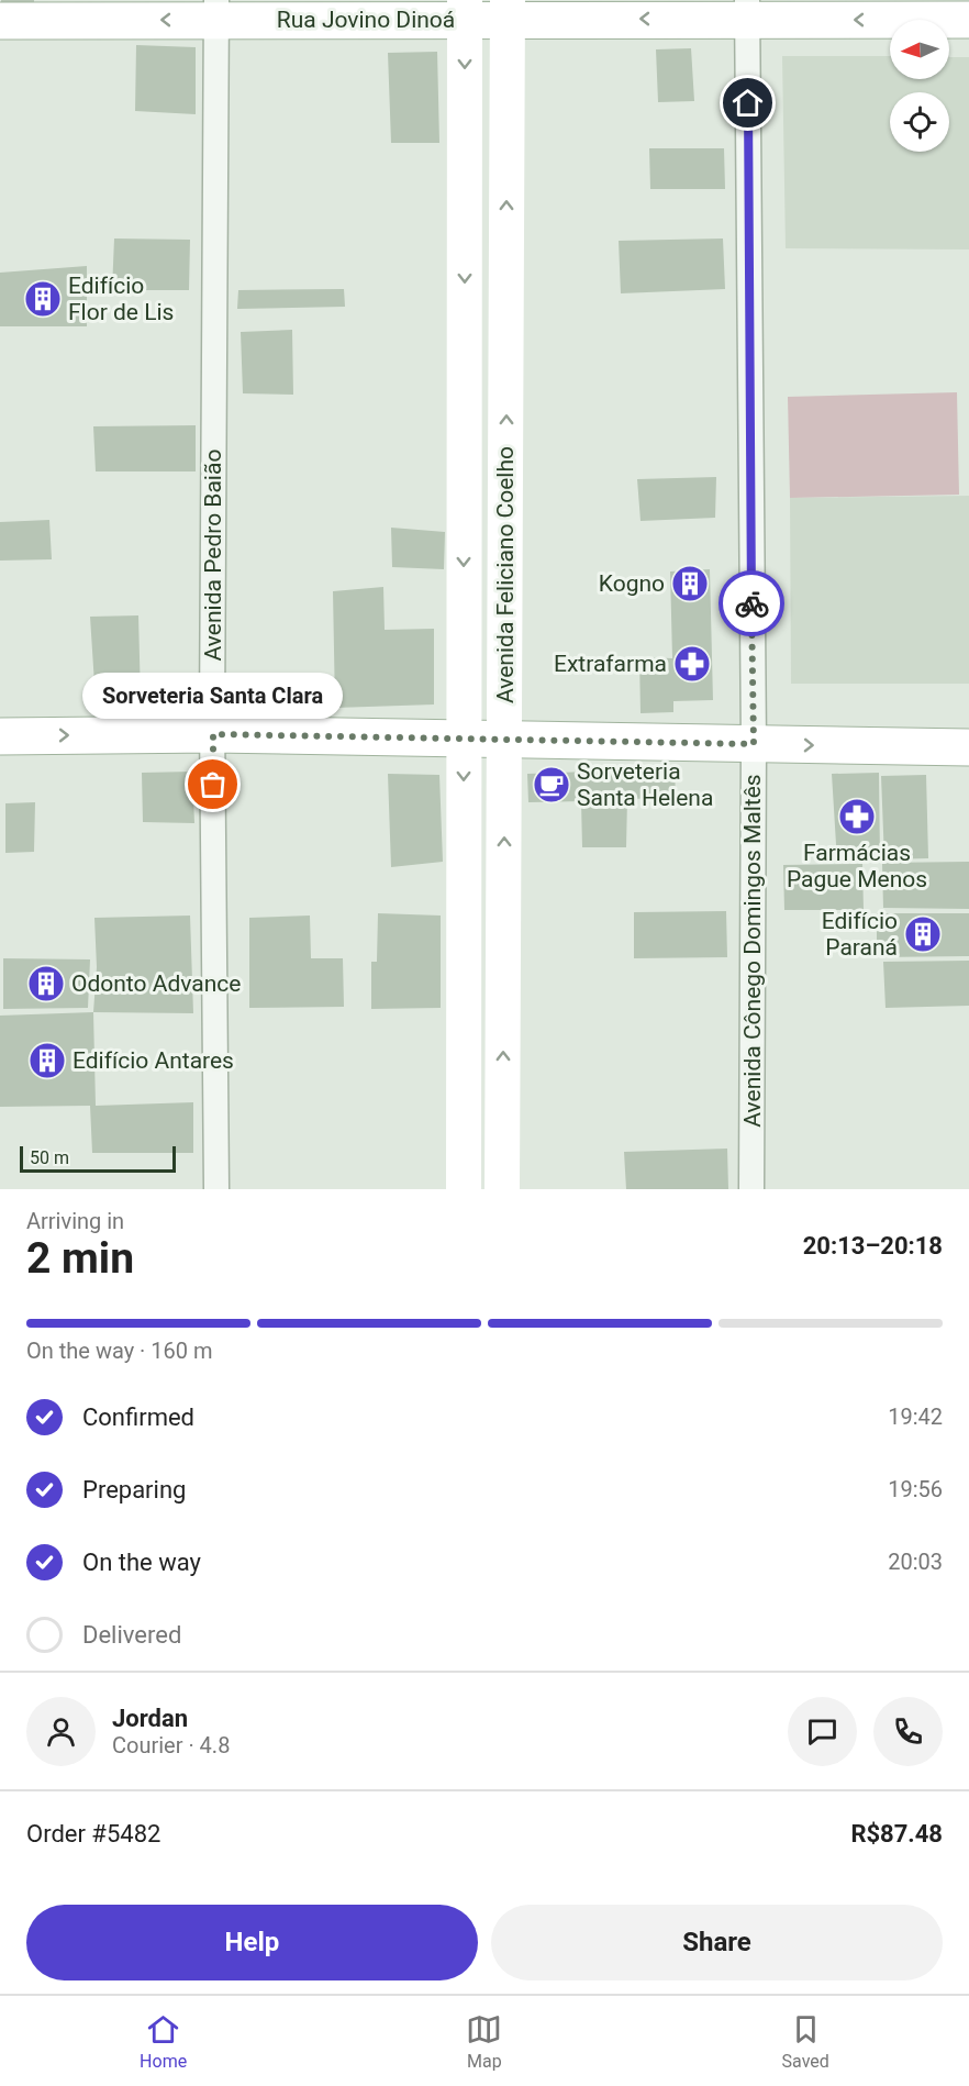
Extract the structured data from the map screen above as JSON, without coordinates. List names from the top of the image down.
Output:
{
  "streets": {
    "main road": ["Rua Jovino Dinoá"],
    "street": ["Avenida Pedro Baião", "Avenida Feliciano Coelho", "Avenida Cônego Domingos Maltês"]
  },
  "crossings": [
    ["Rua Jovino Dinoá", "Avenida Pedro Baião"],
    ["Rua Jovino Dinoá", "Avenida Feliciano Coelho"],
    ["Rua Jovino Dinoá", "Avenida Cônego Domingos Maltês"]
  ],
  "one_way": ["Rua Jovino Dinoá"],
  "places": {
    "building": [
      "Edifício Flor de Lis",
      "Kogno",
      "Edifício Paraná",
      "Odonto Advance",
      "Edifício Antares"
    ],
    "pharmacy": ["Extrafarma", "Farmácias Pague Menos"],
    "other": ["Sorveteria Santa Clara"],
    "cafe": ["Sorveteria Santa Helena"]
  },
  "scale_bar": "50 m",
  "north": "left",
  "page": {
    "bubble": "Sorveteria Santa Clara",
    "scale": "50 m",
    "heading": ["2 min", "Arriving in", "20:13–20:18"],
    "panel": [
      "Jordan",
      "Courier · 4.8",
      "Order #5482",
      "R$87.48"
    ],
    "bar": "On the way · 160 m",
    "list": [
      ["Confirmed", "19:42"],
      ["Preparing", "19:56"],
      ["On the way", "20:03"],
      "Delivered"
    ],
    "buttons": ["Help", "Share"],
    "tabs": ["Home", "Map", "Saved"]
  }
}
